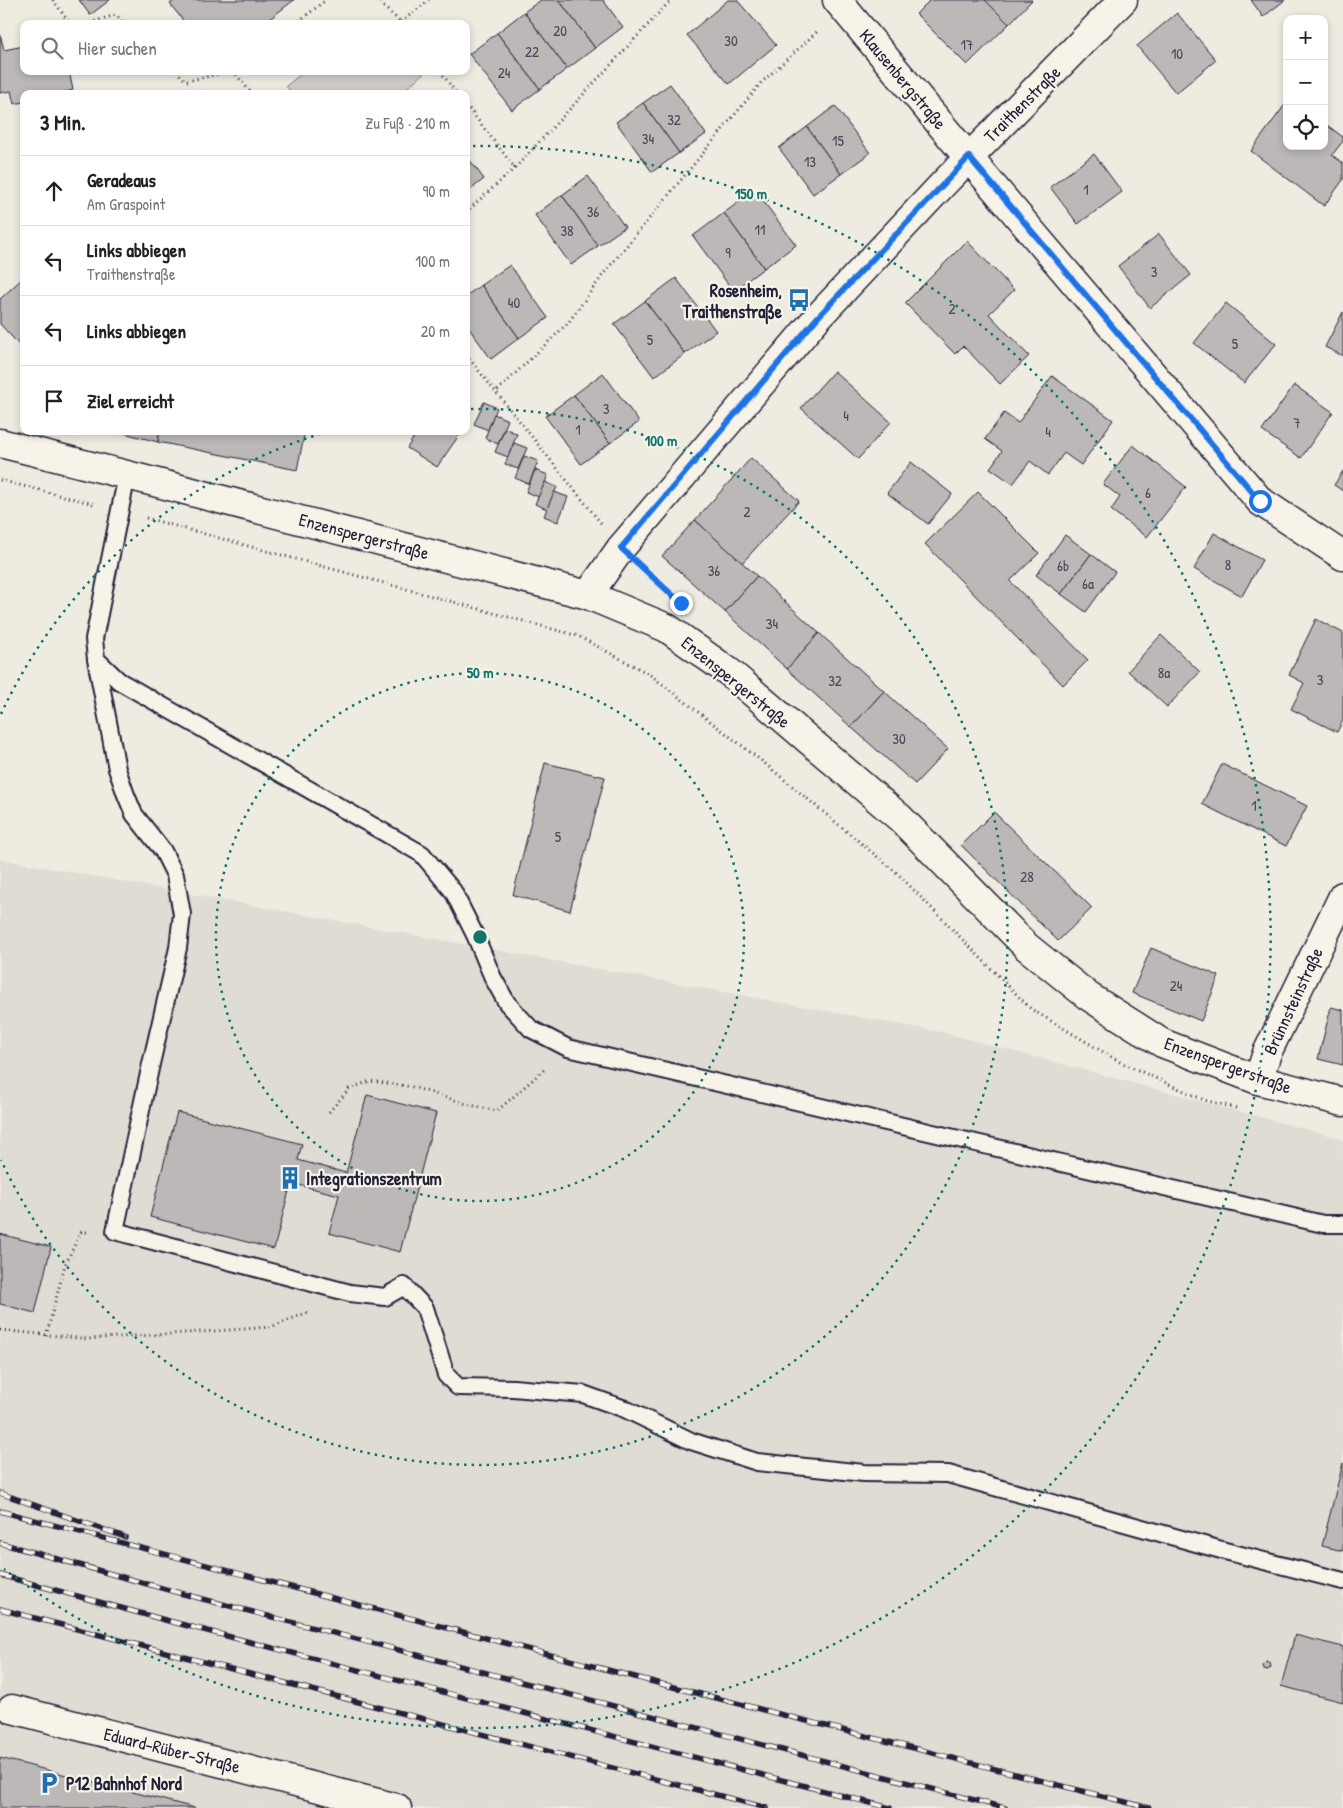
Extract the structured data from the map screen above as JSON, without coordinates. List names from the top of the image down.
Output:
{
  "streets": {
    "street": [
      "Klausenbergstraße",
      "Traithenstraße",
      "Enzenspergerstraße",
      "Brünnsteinstraße",
      "Eduard-Rüber-Straße"
    ]
  },
  "crossings": [
    ["Klausenbergstraße", "Traithenstraße"],
    ["Traithenstraße", "Enzenspergerstraße"],
    ["Enzenspergerstraße", "Brünnsteinstraße"]
  ],
  "places": {
    "bus stop": ["Rosenheim, Traithenstraße"],
    "building": ["Integrationszentrum"],
    "parking": ["P12 Bahnhof Nord"]
  },
  "house_numbers": [
    "20",
    "30",
    "17",
    "22",
    "10",
    "24",
    "32",
    "34",
    "15",
    "13",
    "1",
    "36",
    "11",
    "38",
    "9",
    "3",
    "40",
    "2",
    "5",
    "5",
    "3",
    "4",
    "7",
    "1",
    "4",
    "6",
    "2",
    "8",
    "6b",
    "36",
    "6a",
    "34",
    "8a",
    "3",
    "32",
    "30",
    "1",
    "5",
    "28",
    "24"
  ],
  "page": {
    "map_buttons": ["+", "−"],
    "search": "Hier suchen",
    "heading": ["3 Min.", "Zu Fuß · 210 m"],
    "list": [
      ["Geradeaus", "Am Graspoint", "90 m"],
      ["Links abbiegen", "Traithenstraße", "100 m"],
      ["Links abbiegen", "20 m"],
      "Ziel erreicht"
    ]
  },
  "rings": ["150 m", "100 m", "50 m"]
}
